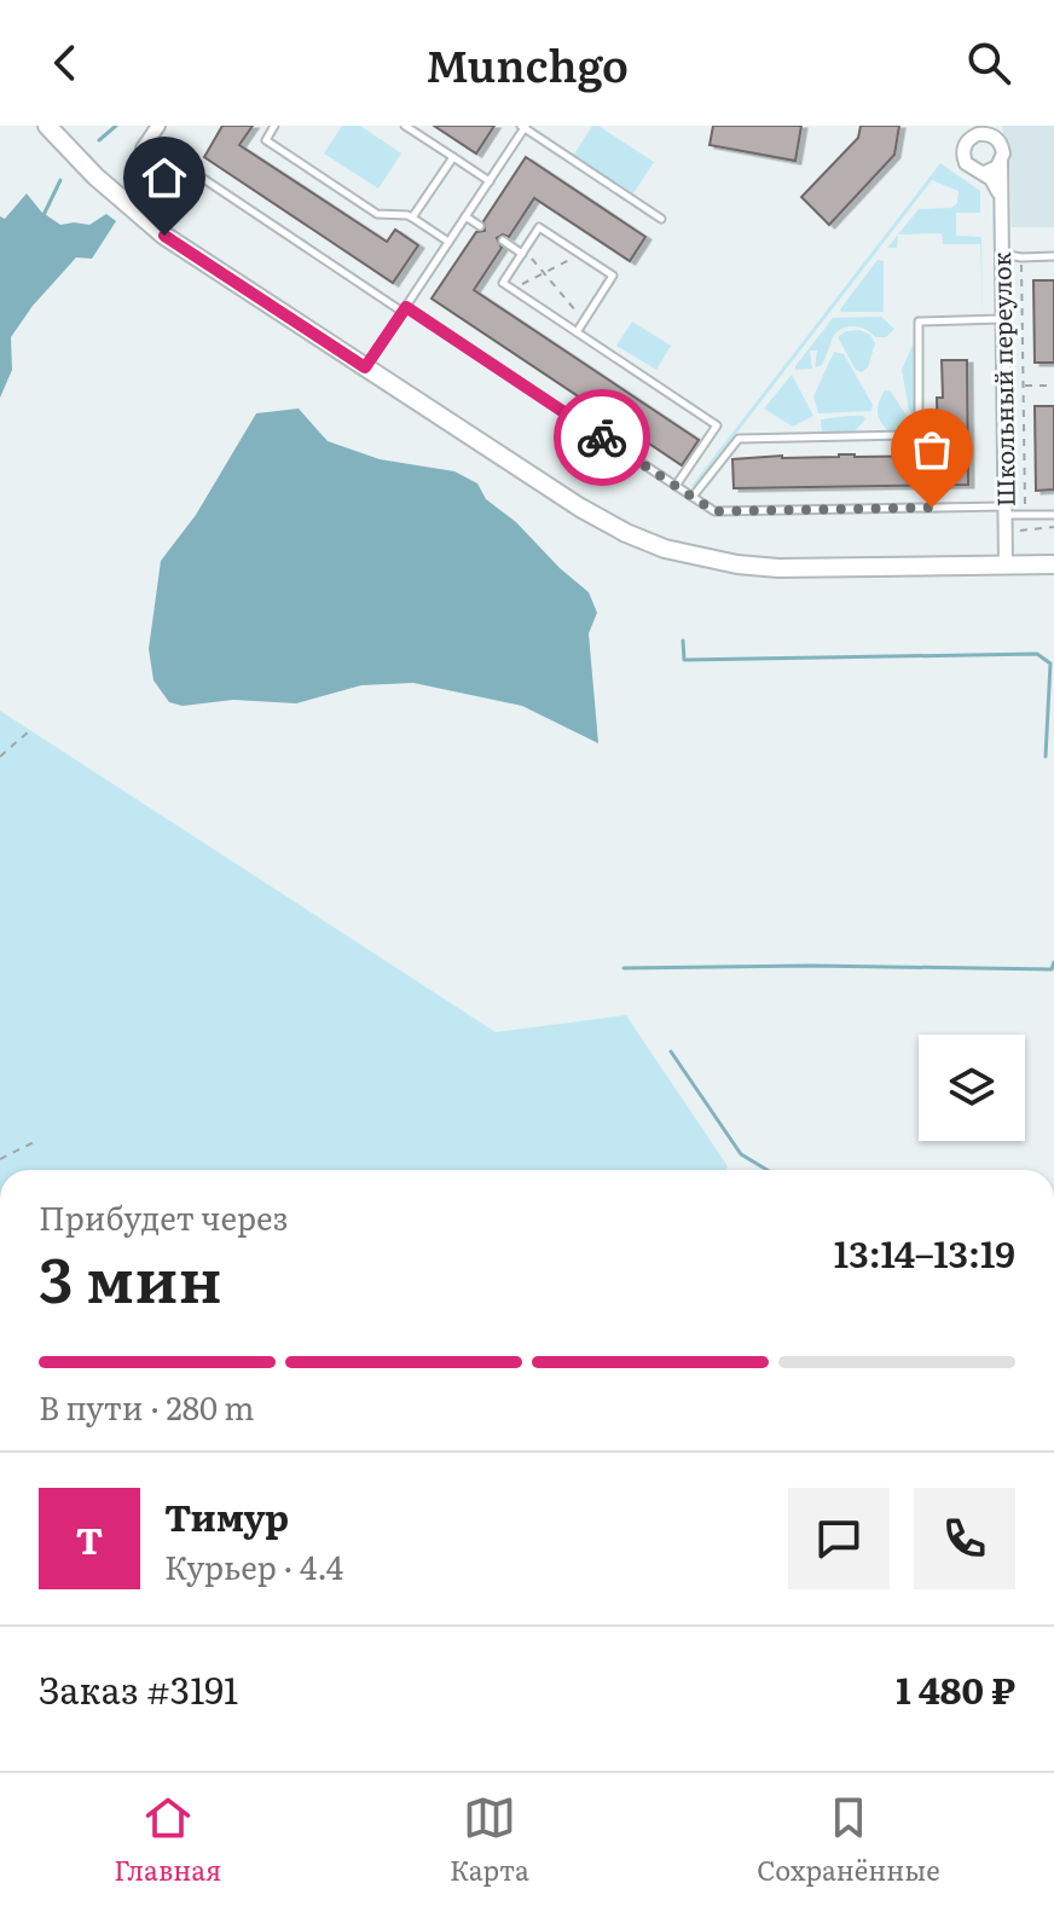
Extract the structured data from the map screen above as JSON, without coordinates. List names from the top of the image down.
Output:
{
  "streets": {
    "street": ["Школьный переулок"]
  },
  "page": {
    "header": "Munchgo",
    "heading": ["3 мин", "Прибудет через", "13:14–13:19"],
    "panel": [
      "Тимур",
      "Курьер · 4.4",
      "Заказ #3191",
      "1 480 ₽"
    ],
    "bar": "В пути · 280 m",
    "round": "Т",
    "tabs": ["Главная", "Карта", "Сохранённые"]
  }
}
